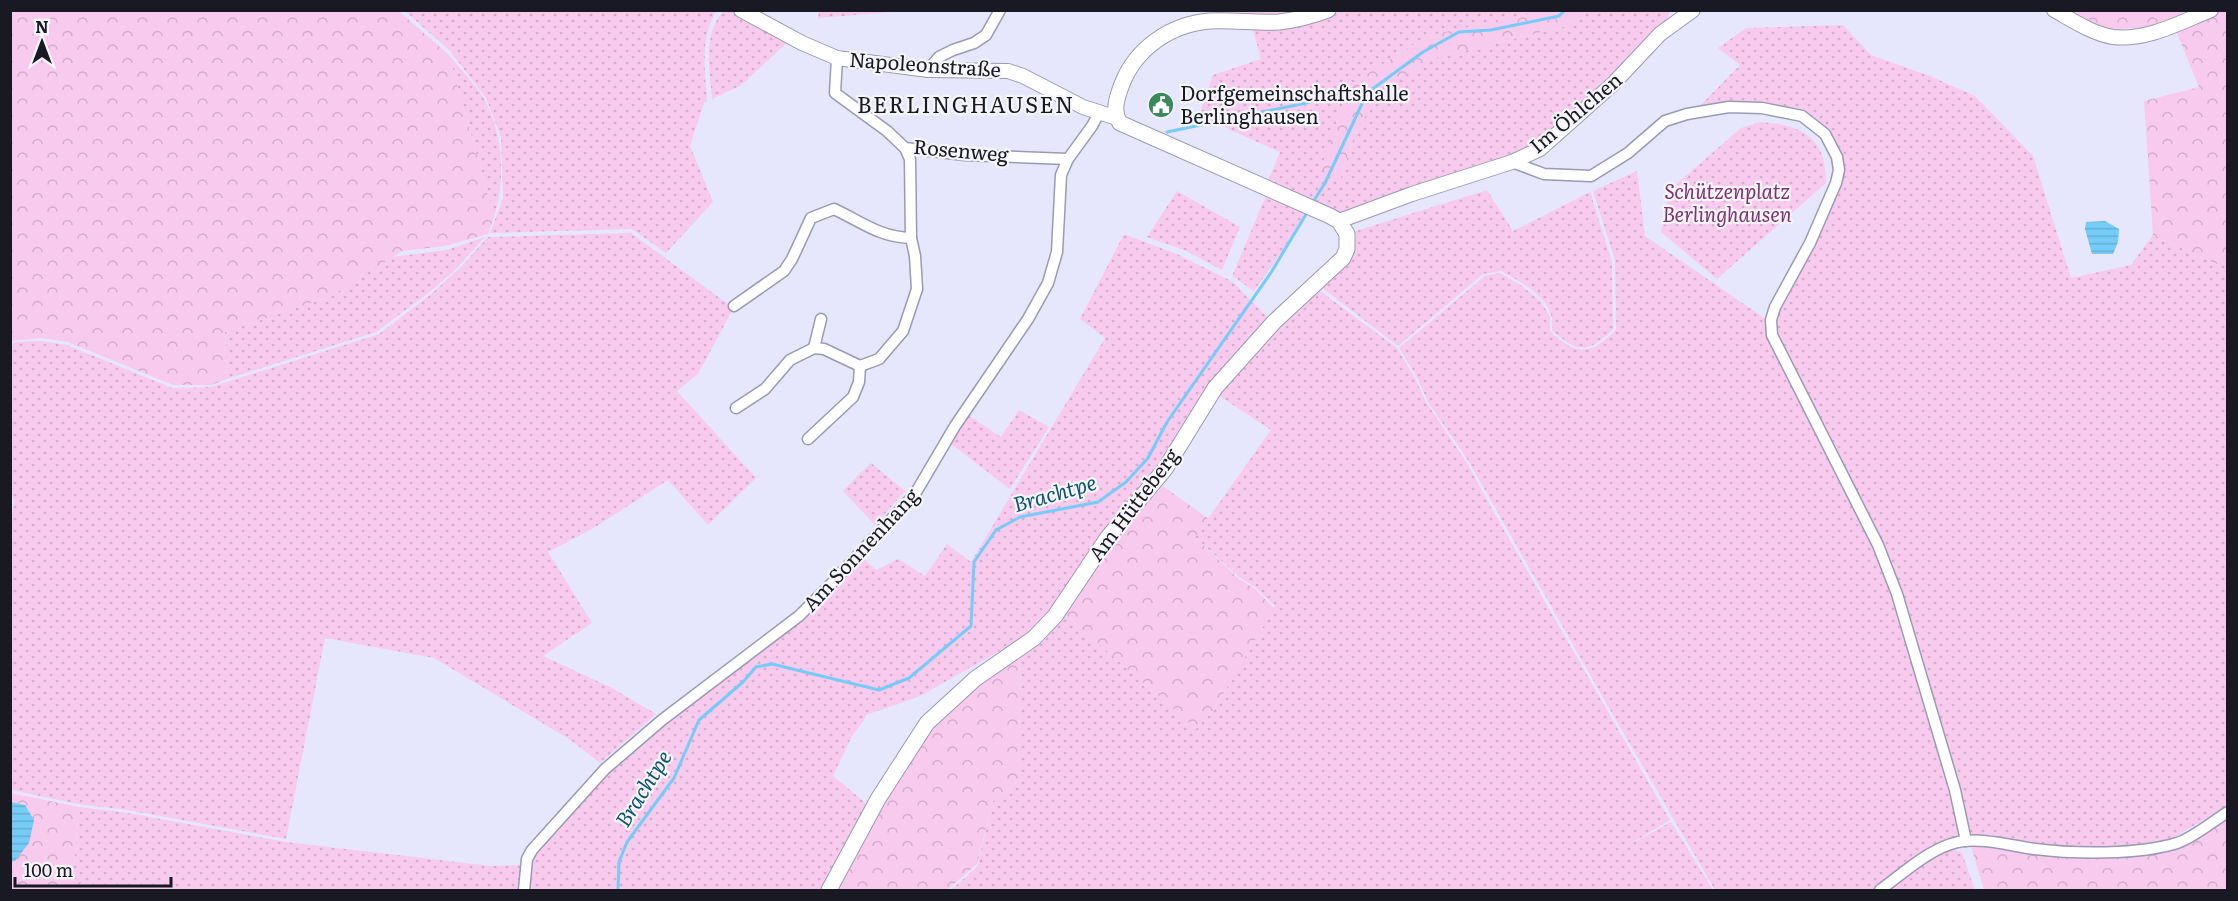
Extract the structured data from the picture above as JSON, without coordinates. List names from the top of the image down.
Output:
{
  "streets": {
    "main road": ["Napoleonstraße", "Am Hütteberg"],
    "street": ["Im Öhlchen", "Rosenweg", "Am Sonnenhang"]
  },
  "crossings": [
    ["Napoleonstraße", "Im Öhlchen"],
    ["Napoleonstraße", "Rosenweg"],
    ["Napoleonstraße", "Am Hütteberg"],
    ["Napoleonstraße", "Am Sonnenhang"],
    ["Im Öhlchen", "Am Hütteberg"],
    ["Rosenweg", "Am Sonnenhang"]
  ],
  "districts": ["BERLINGHAUSEN"],
  "water": ["Brachtpe"],
  "parks": ["Schützenplatz Berlinghausen"],
  "places": {
    "public building": ["Dorfgemeinschaftshalle Berlinghausen"]
  },
  "scale_bar": "100 m",
  "north": "top"
}
